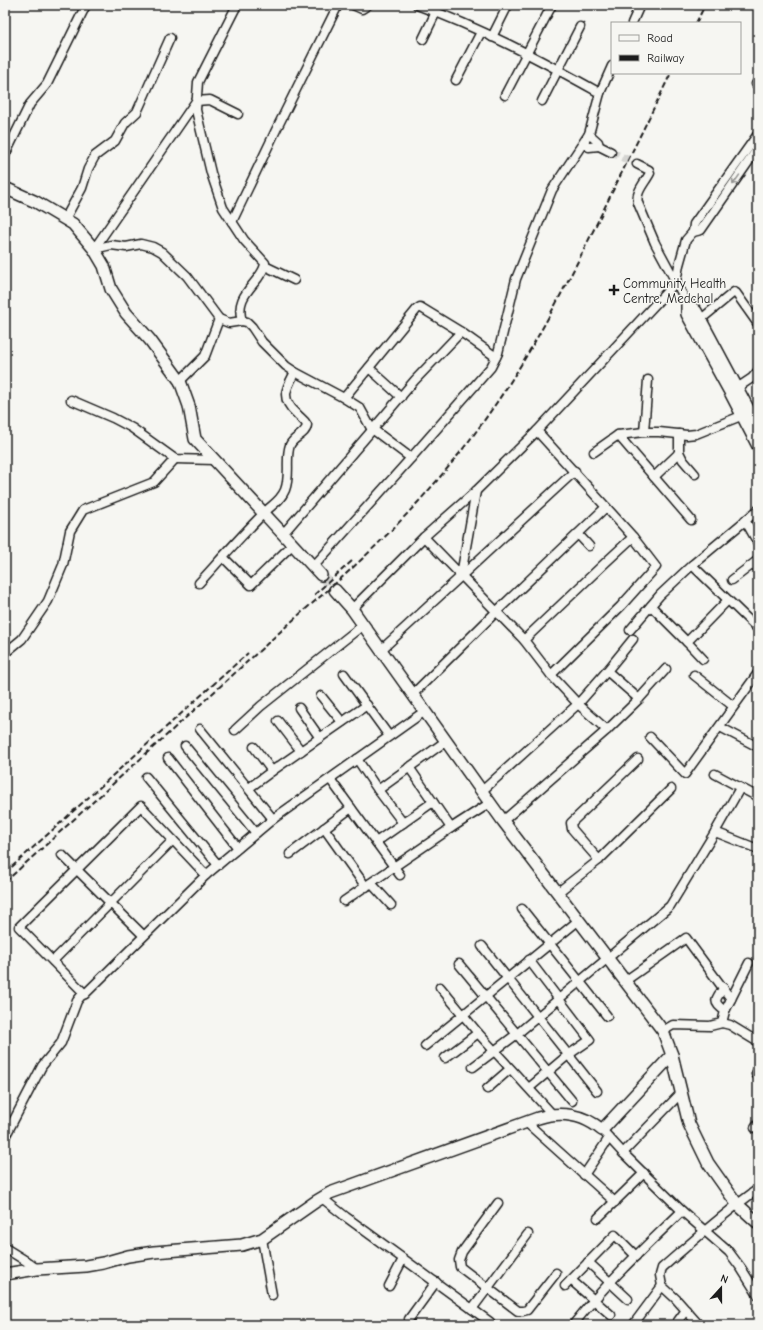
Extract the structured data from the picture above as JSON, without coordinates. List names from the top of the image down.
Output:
{
  "places": {
    "health": ["Community Health Centre, Medchal"]
  },
  "legend": ["Road", "Railway"],
  "north": "top"
}
